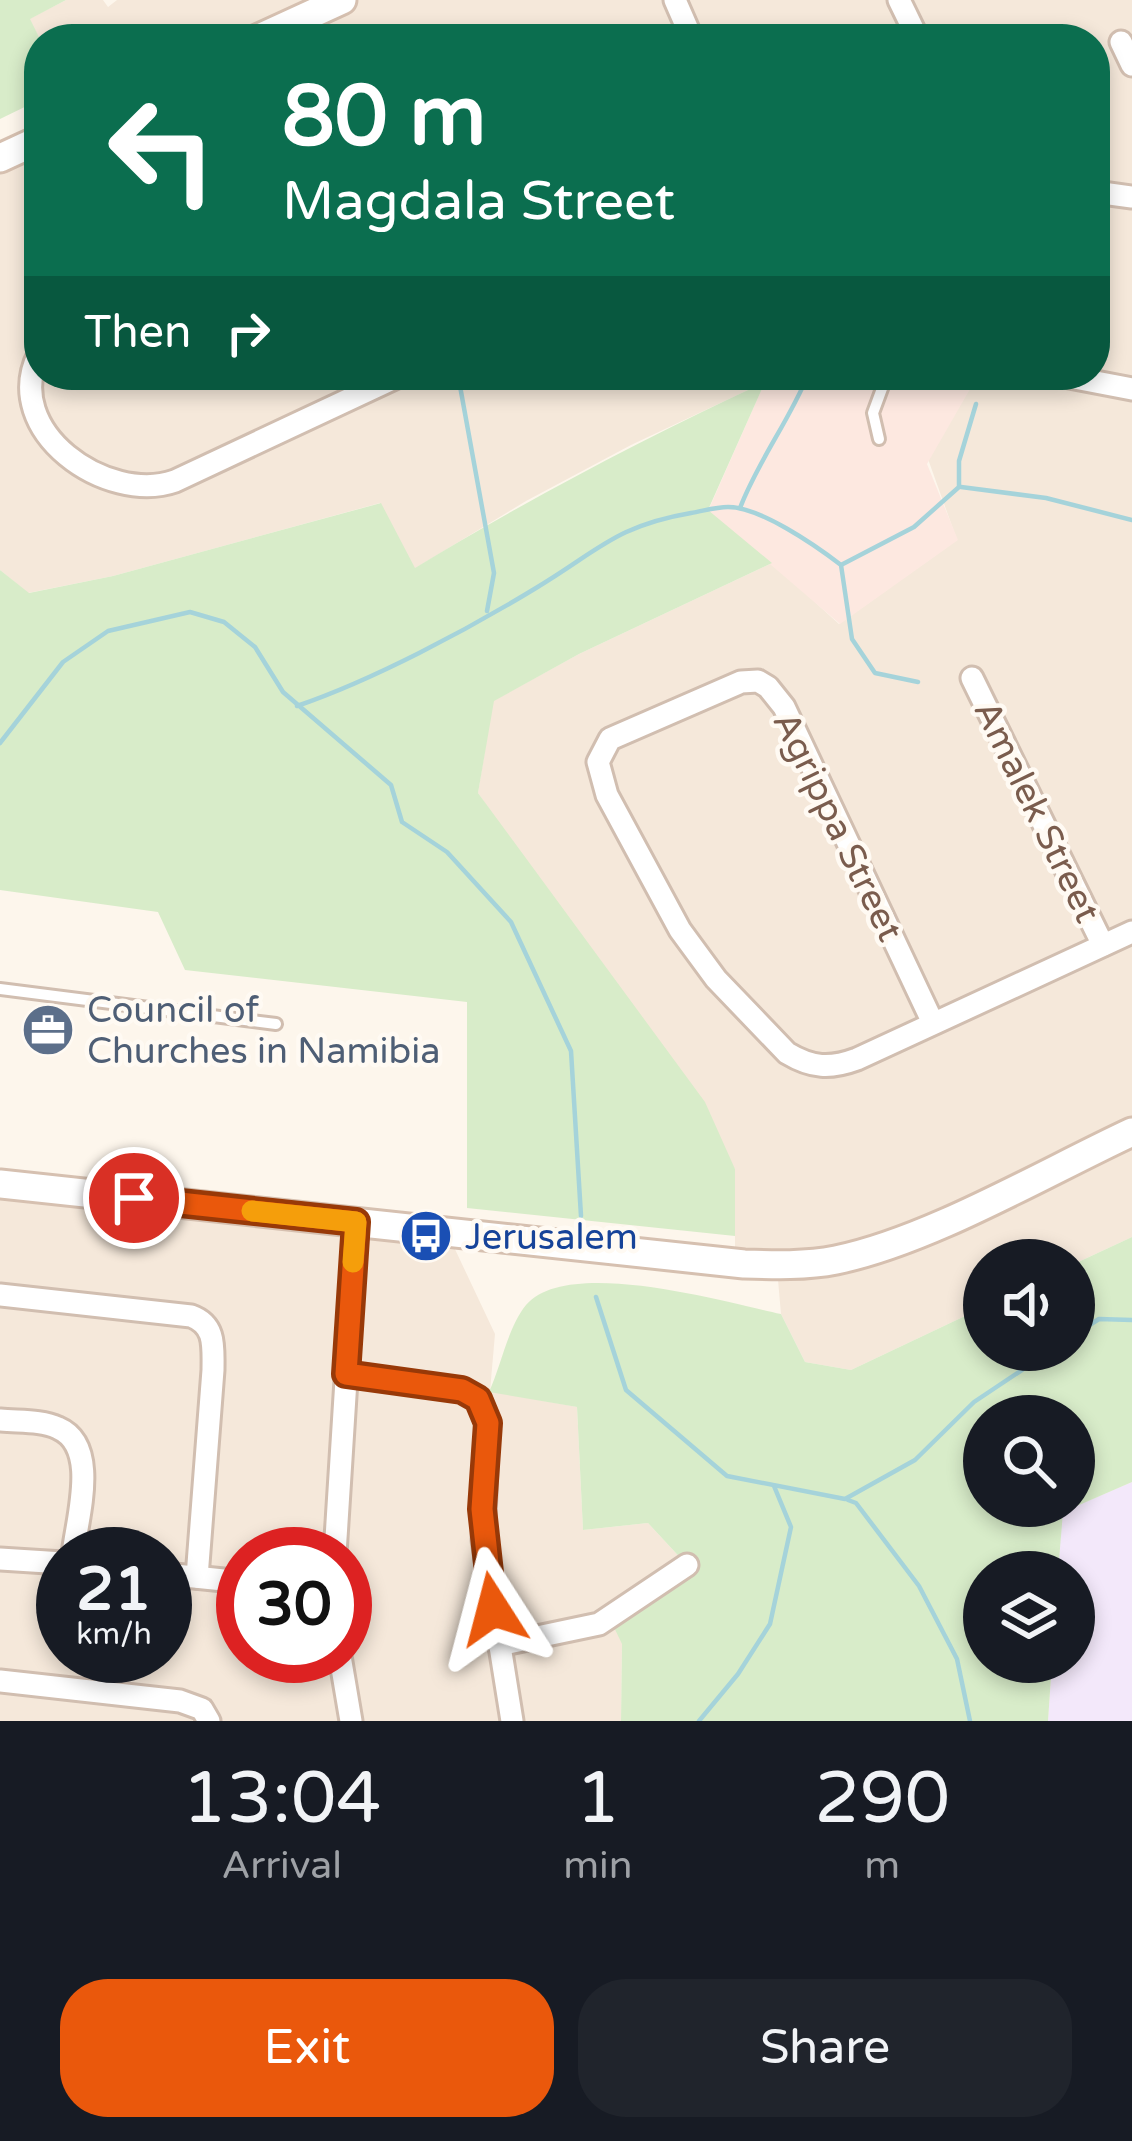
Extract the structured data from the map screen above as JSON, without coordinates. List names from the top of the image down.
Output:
{
  "streets": {
    "street": ["Amalek Street", "Agrippa Street"]
  },
  "crossings": [
    ["Amalek Street", "Agrippa Street"]
  ],
  "places": {
    "office": ["Council of Churches in Namibia"],
    "bus stop": ["Jerusalem"]
  },
  "page": {
    "turn": ["80 m", "Magdala Street"],
    "then": "Then",
    "speed": "21 km/h",
    "limit": "30",
    "eta": [
      "13:04",
      "Arrival",
      "1",
      "min",
      "290",
      "m"
    ],
    "buttons": ["Exit", "Share"]
  }
}
